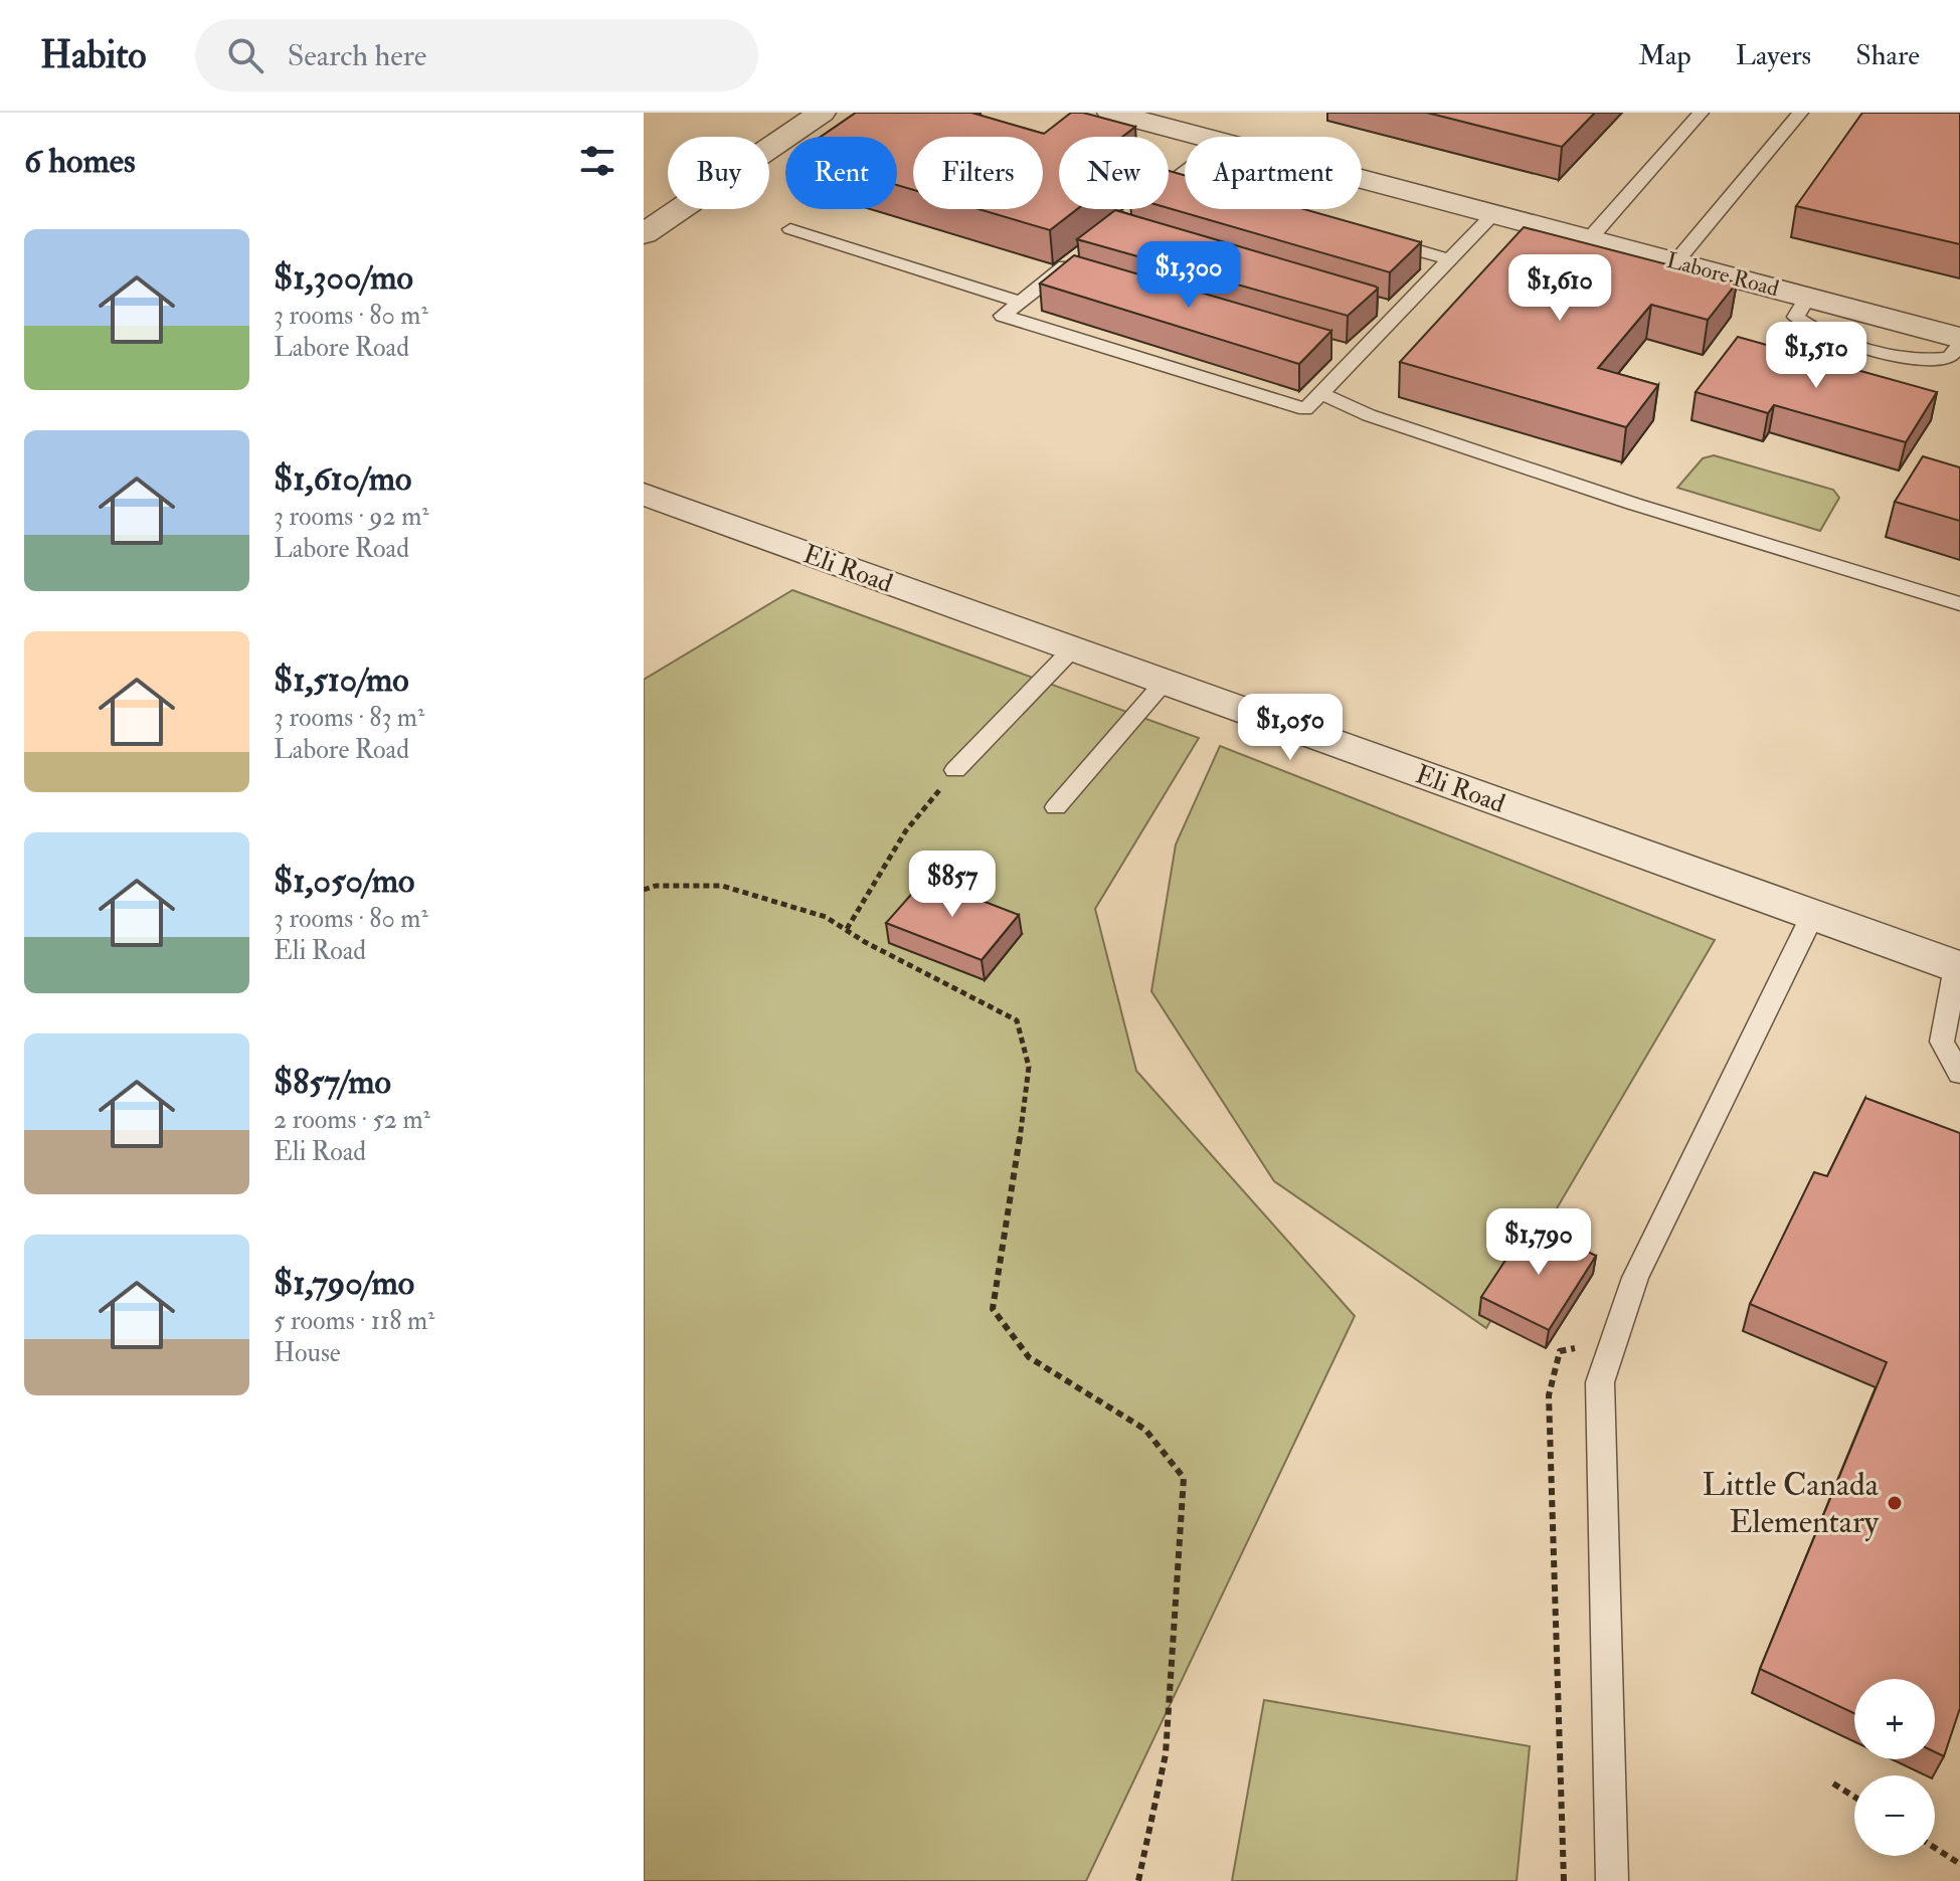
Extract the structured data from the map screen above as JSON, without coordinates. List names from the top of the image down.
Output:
{
  "streets": {
    "street": ["Labore Road", "Eli Road"]
  },
  "places": ["Little Canada Elementary"],
  "page": {
    "header": "Habito",
    "search": "Search here",
    "nav": ["Map", "Layers", "Share"],
    "heading": "6 homes",
    "chip": [
      "Buy",
      "Rent",
      "Filters",
      "New",
      "Apartment"
    ],
    "list": [
      {
        "name": "$1,300/mo",
        "note": "3 rooms · 80 m² · Labore Road"
      },
      {
        "name": "$1,610/mo",
        "note": "3 rooms · 92 m² · Labore Road"
      },
      {
        "name": "$1,510/mo",
        "note": "3 rooms · 83 m² · Labore Road"
      },
      {
        "name": "$1,050/mo",
        "note": "3 rooms · 80 m² · Eli Road"
      },
      {
        "name": "$857/mo",
        "note": "2 rooms · 52 m² · Eli Road"
      },
      {
        "name": "$1,790/mo",
        "note": "5 rooms · 118 m² · House"
      }
    ],
    "price": [
      "$1,300",
      "$1,610",
      "$1,510",
      "$1,050",
      "$857",
      "$1,790"
    ],
    "map_buttons": ["+", "−"]
  }
}
